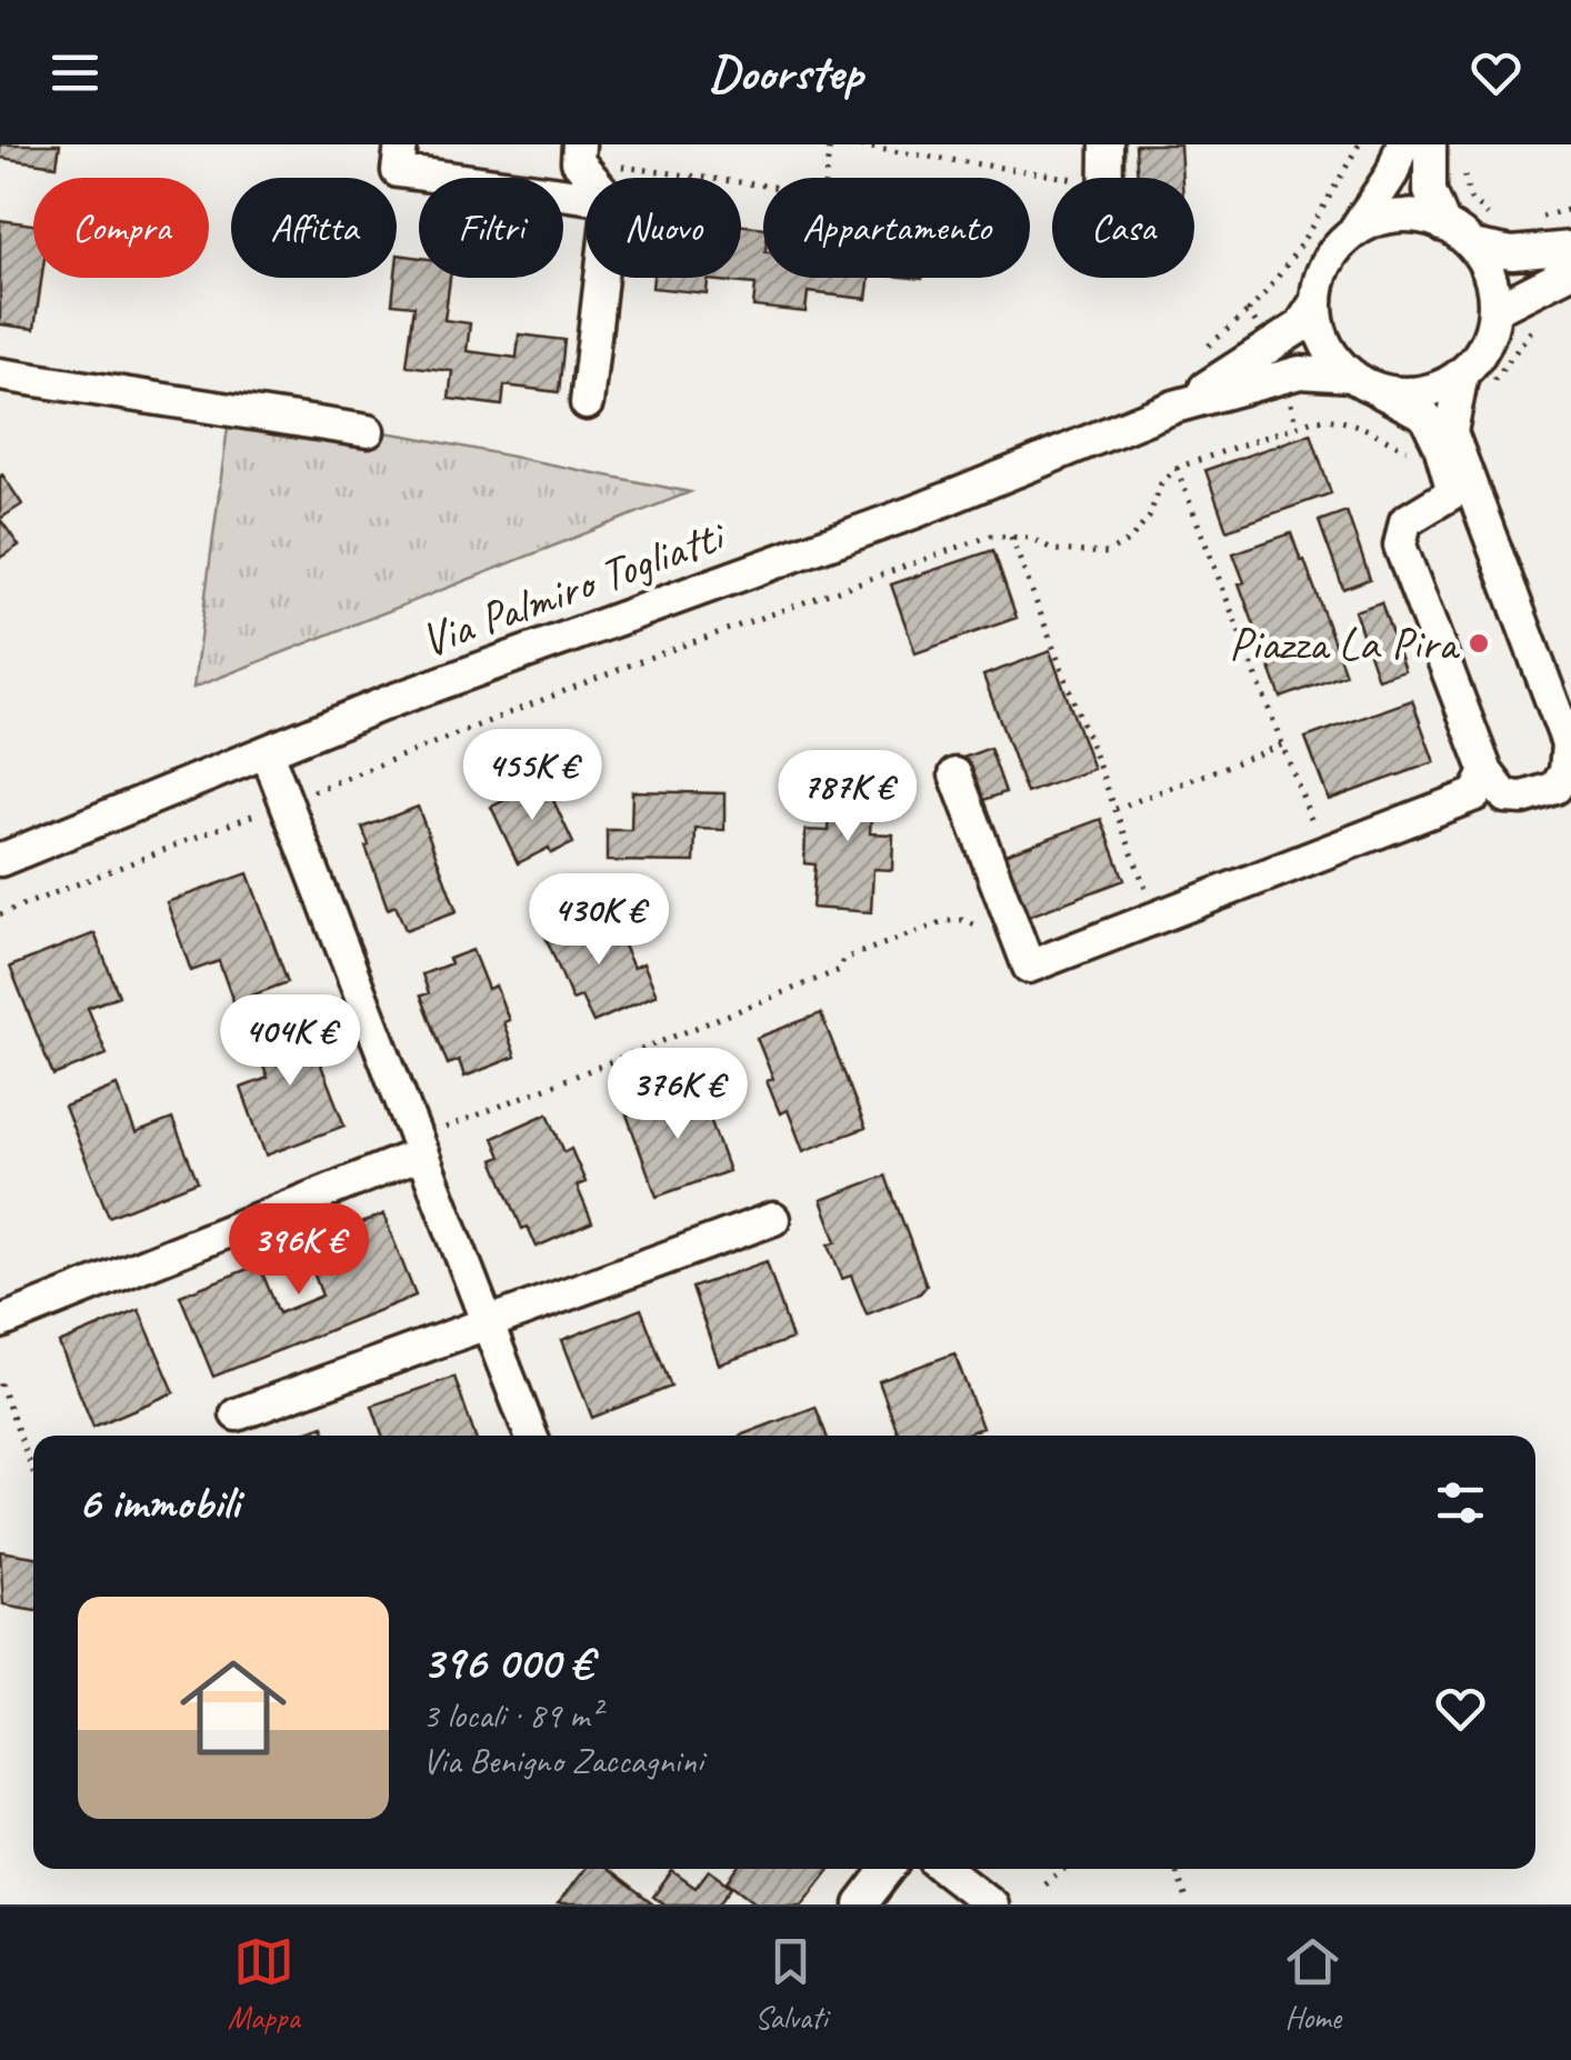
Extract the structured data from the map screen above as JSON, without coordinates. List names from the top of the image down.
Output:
{
  "streets": {
    "street": ["Via Palmiro Togliatti"]
  },
  "places": ["Piazza La Pira"],
  "page": {
    "header": "Doorstep",
    "chip": [
      "Compra",
      "Affitta",
      "Filtri",
      "Nuovo",
      "Appartamento",
      "Casa"
    ],
    "price": [
      "455K €",
      "787K €",
      "430K €",
      "404K €",
      "376K €",
      "396K €"
    ],
    "heading": "6 immobili",
    "list": [
      {
        "name": "396 000 €",
        "note": "3 locali · 89 m² · Via Benigno Zaccagnini"
      }
    ],
    "tabs": ["Mappa", "Salvati", "Home"]
  }
}
